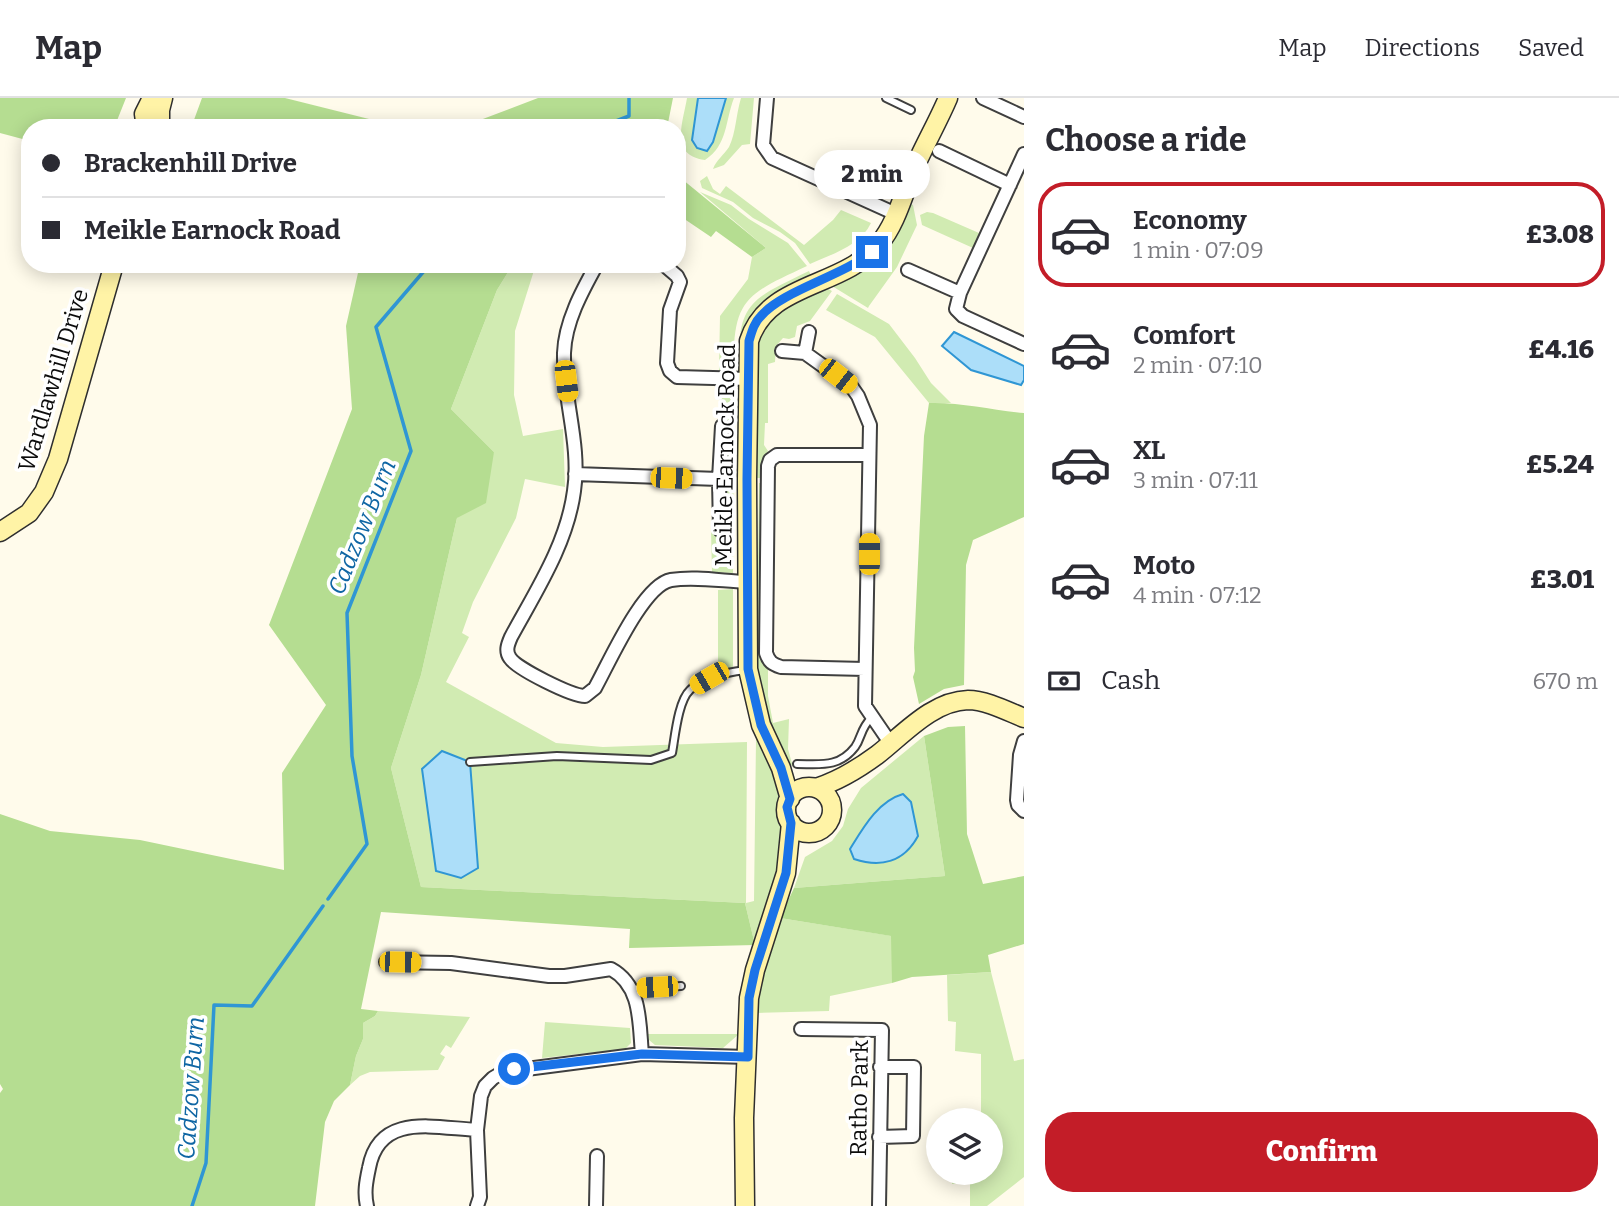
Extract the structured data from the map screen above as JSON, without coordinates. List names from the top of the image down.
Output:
{
  "streets": {
    "street": ["Wardlawhill Drive", "Meikle Earnock Road", "Ratho Park"]
  },
  "water": ["Cadzow Burn"],
  "page": {
    "header": "Map",
    "nav": ["Map", "Directions", "Saved"],
    "heading": "Choose a ride",
    "banner": ["Brackenhill Drive", "Meikle Earnock Road"],
    "bubble": "2 min",
    "list": [
      {
        "name": "Economy",
        "note": "1 min · 07:09",
        "value": "£3.08"
      },
      {
        "name": "Comfort",
        "note": "2 min · 07:10",
        "value": "£4.16"
      },
      {
        "name": "XL",
        "note": "3 min · 07:11",
        "value": "£5.24"
      },
      {
        "name": "Moto",
        "note": "4 min · 07:12",
        "value": "£3.01"
      }
    ],
    "pay": ["Cash", "670 m"],
    "buttons": "Confirm"
  }
}
